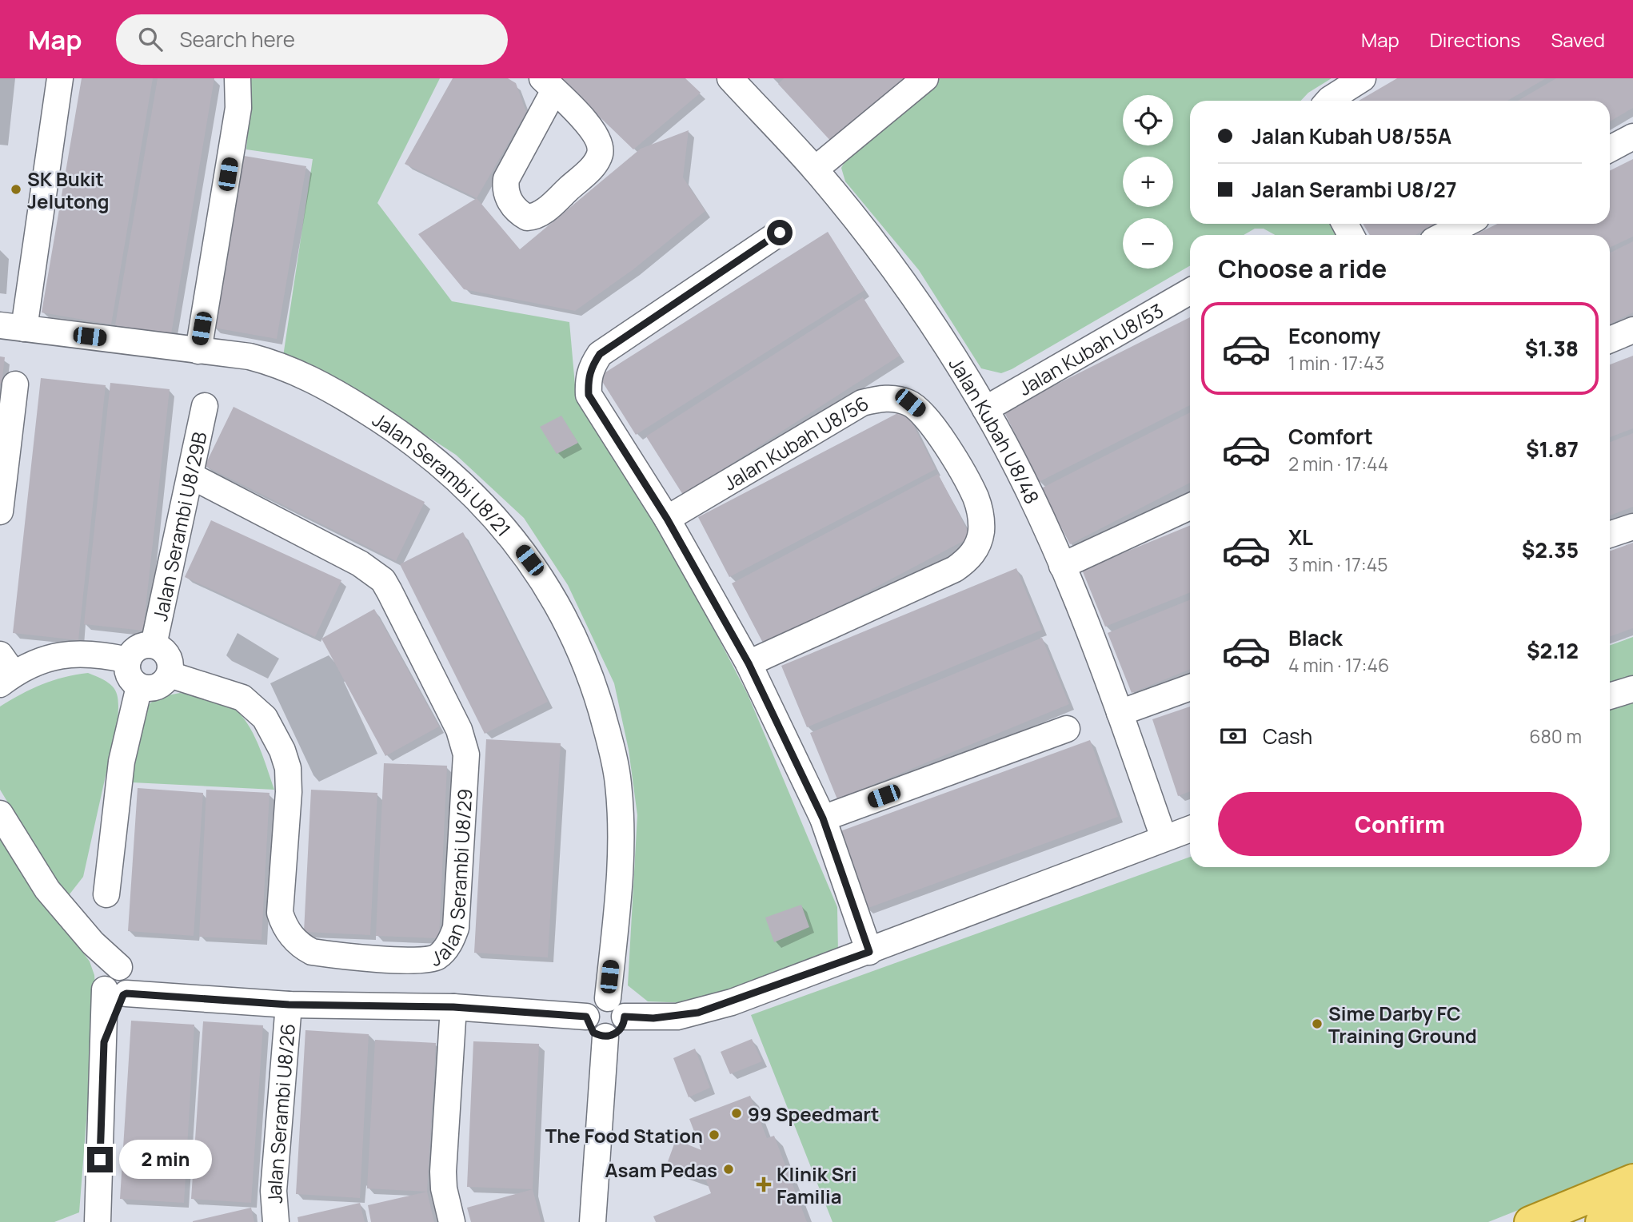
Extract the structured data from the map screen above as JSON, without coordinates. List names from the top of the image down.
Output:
{
  "streets": {
    "street": [
      "Jalan Kubah U8/53",
      "Jalan Kubah U8/48",
      "Jalan Kubah U8/56",
      "Jalan Serambi U8/21",
      "Jalan Serambi U8/29B",
      "Jalan Serambi U8/29",
      "Jalan Serambi U8/26"
    ]
  },
  "crossings": [
    ["Jalan Kubah U8/53", "Jalan Kubah U8/48"],
    ["Jalan Serambi U8/29B", "Jalan Serambi U8/29"]
  ],
  "places": {
    "other": [
      "SK Bukit Jelutong",
      "Sime Darby FC Training Ground",
      "99 Speedmart",
      "The Food Station",
      "Asam Pedas"
    ],
    "health": ["Klinik Sri Familia"]
  },
  "page": {
    "header": "Map",
    "search": "Search here",
    "nav": ["Map", "Directions", "Saved"],
    "map_buttons": ["+", "−"],
    "banner": ["Jalan Kubah U8/55A", "Jalan Serambi U8/27"],
    "heading": "Choose a ride",
    "list": [
      {
        "name": "Economy",
        "note": "1 min · 17:43",
        "value": "$1.38"
      },
      {
        "name": "Comfort",
        "note": "2 min · 17:44",
        "value": "$1.87"
      },
      {
        "name": "XL",
        "note": "3 min · 17:45",
        "value": "$2.35"
      },
      {
        "name": "Black",
        "note": "4 min · 17:46",
        "value": "$2.12"
      }
    ],
    "pay": ["Cash", "680 m"],
    "buttons": "Confirm",
    "bubble": "2 min"
  }
}
